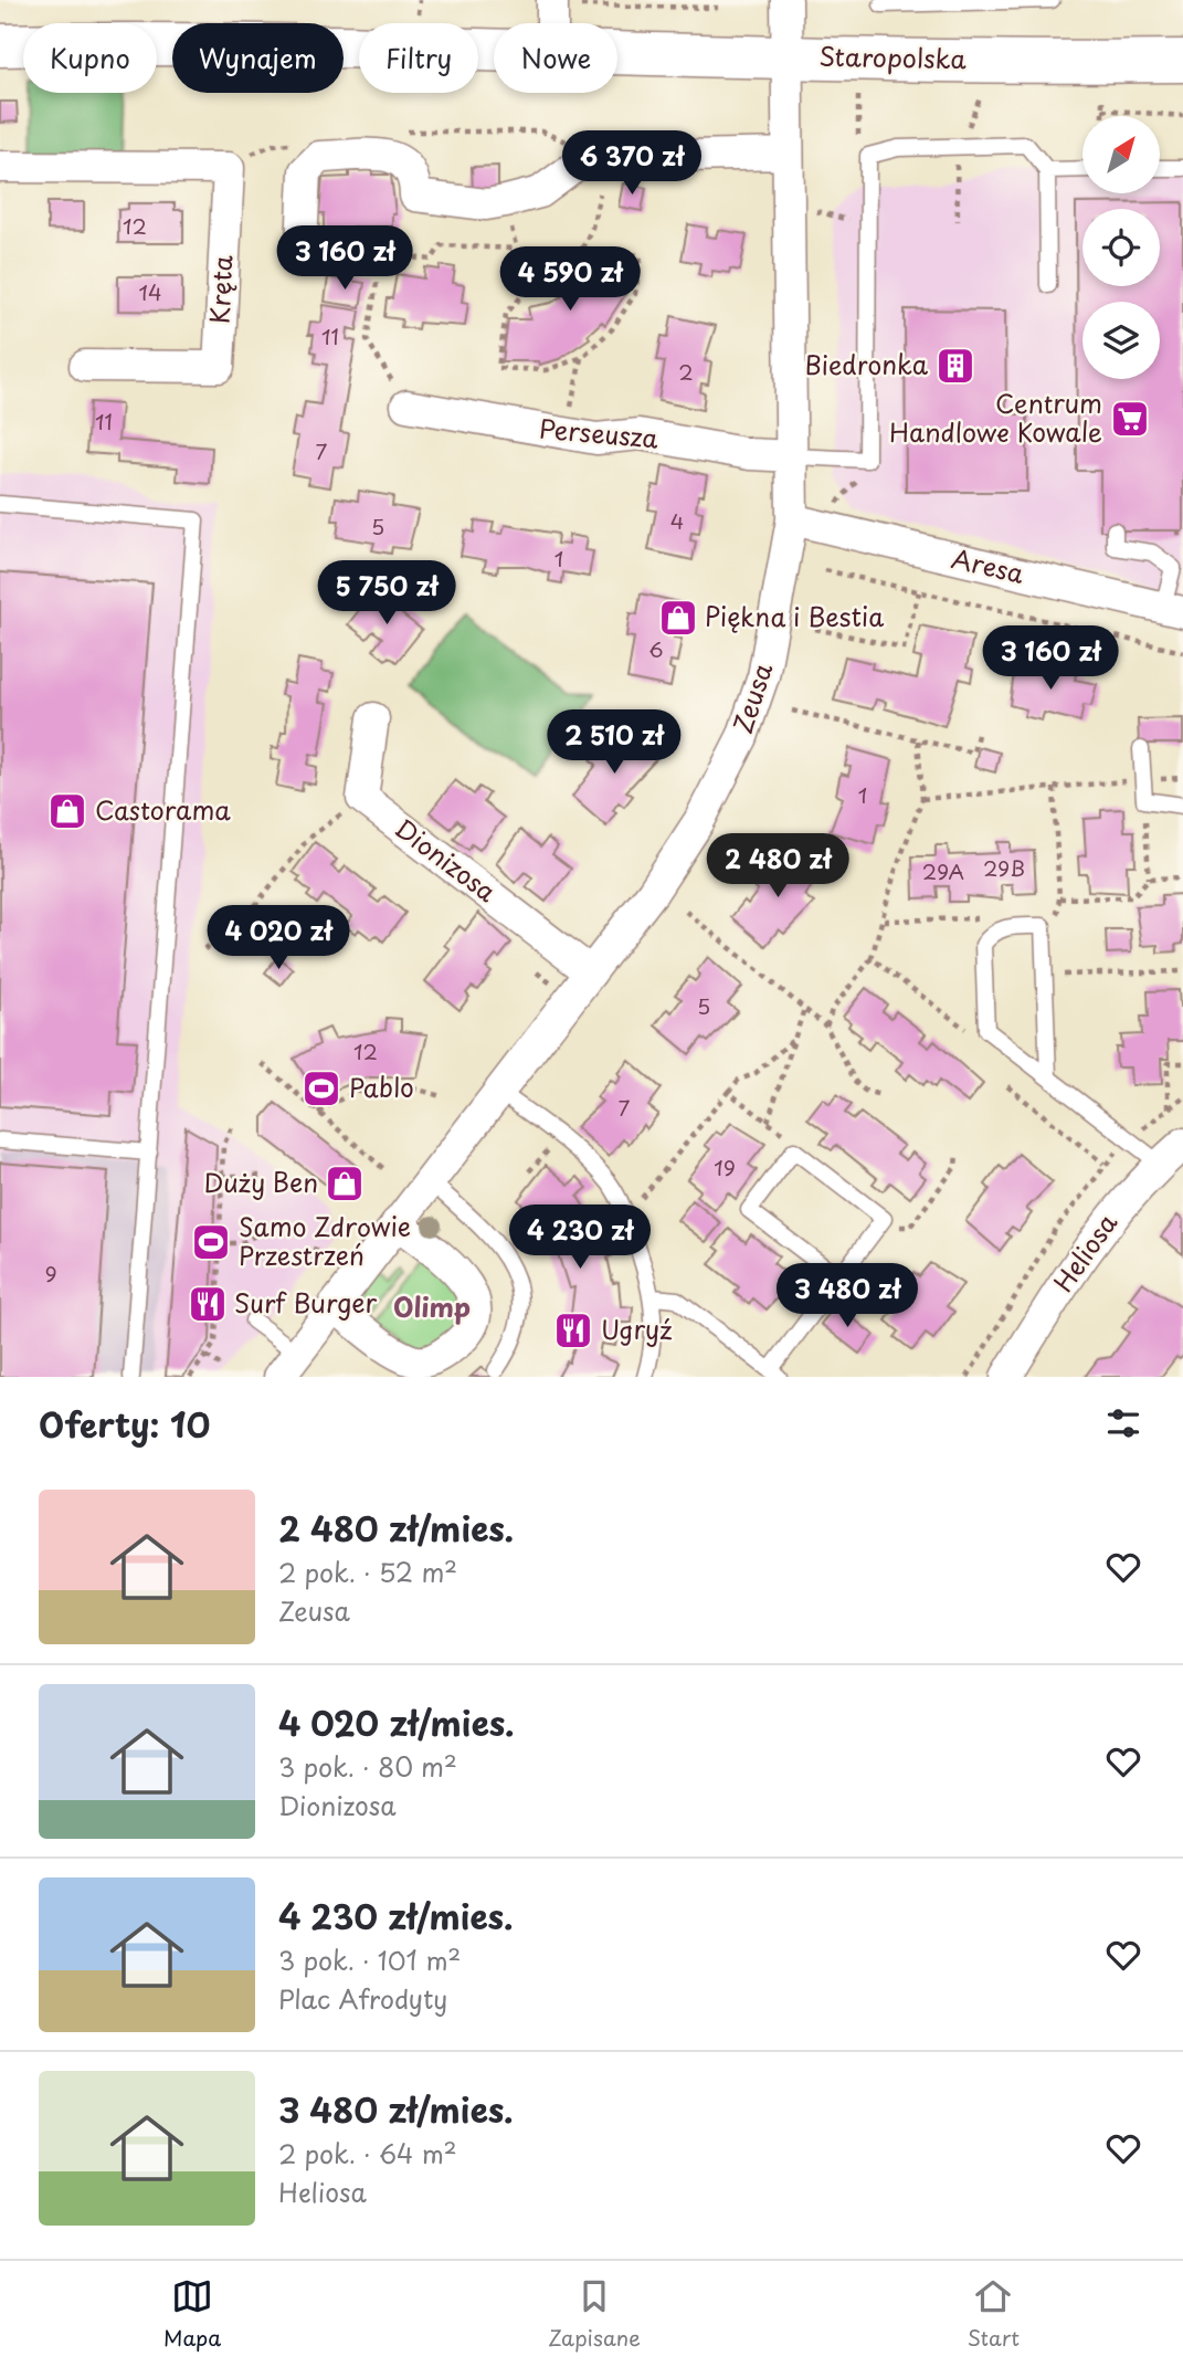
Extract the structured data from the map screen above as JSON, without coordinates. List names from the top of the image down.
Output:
{
  "streets": {
    "main road": ["Staropolska"],
    "street": [
      "Kręta",
      "Perseusza",
      "Aresa",
      "Zeusa",
      "Dionizosa",
      "Heliosa"
    ]
  },
  "crossings": [
    ["Staropolska", "Zeusa"],
    ["Perseusza", "Zeusa"],
    ["Aresa", "Zeusa"],
    ["Zeusa", "Dionizosa"]
  ],
  "districts": ["Olimp"],
  "places": {
    "building": ["Biedronka"],
    "supermarket": ["Centrum Handlowe Kowale"],
    "shop": ["Piękna i Bestia", "Castorama", "Duży Ben"],
    "sports": ["Pablo", "Samo Zdrowie Przestrzeń"],
    "restaurant": ["Surf Burger", "Ugryź"]
  },
  "house_numbers": [
    "12",
    "14",
    "11",
    "2",
    "11",
    "7",
    "4",
    "5",
    "1",
    "6",
    "1",
    "29B",
    "29A",
    "5",
    "12",
    "7",
    "19",
    "9"
  ],
  "north": "top right",
  "page": {
    "chip": [
      "Kupno",
      "Wynajem",
      "Filtry",
      "Nowe"
    ],
    "price": [
      "6 370 zł",
      "3 160 zł",
      "4 590 zł",
      "5 750 zł",
      "3 160 zł",
      "2 510 zł",
      "2 480 zł",
      "4 020 zł",
      "4 230 zł",
      "3 480 zł"
    ],
    "heading": "Oferty: 10",
    "list": [
      {
        "name": "2 480 zł/mies.",
        "note": "2 pok. · 52 m² · Zeusa"
      },
      {
        "name": "4 020 zł/mies.",
        "note": "3 pok. · 80 m² · Dionizosa"
      },
      {
        "name": "4 230 zł/mies.",
        "note": "3 pok. · 101 m² · Plac Afrodyty"
      },
      {
        "name": "3 480 zł/mies.",
        "note": "2 pok. · 64 m² · Heliosa"
      }
    ],
    "tabs": ["Mapa", "Zapisane", "Start"]
  }
}
